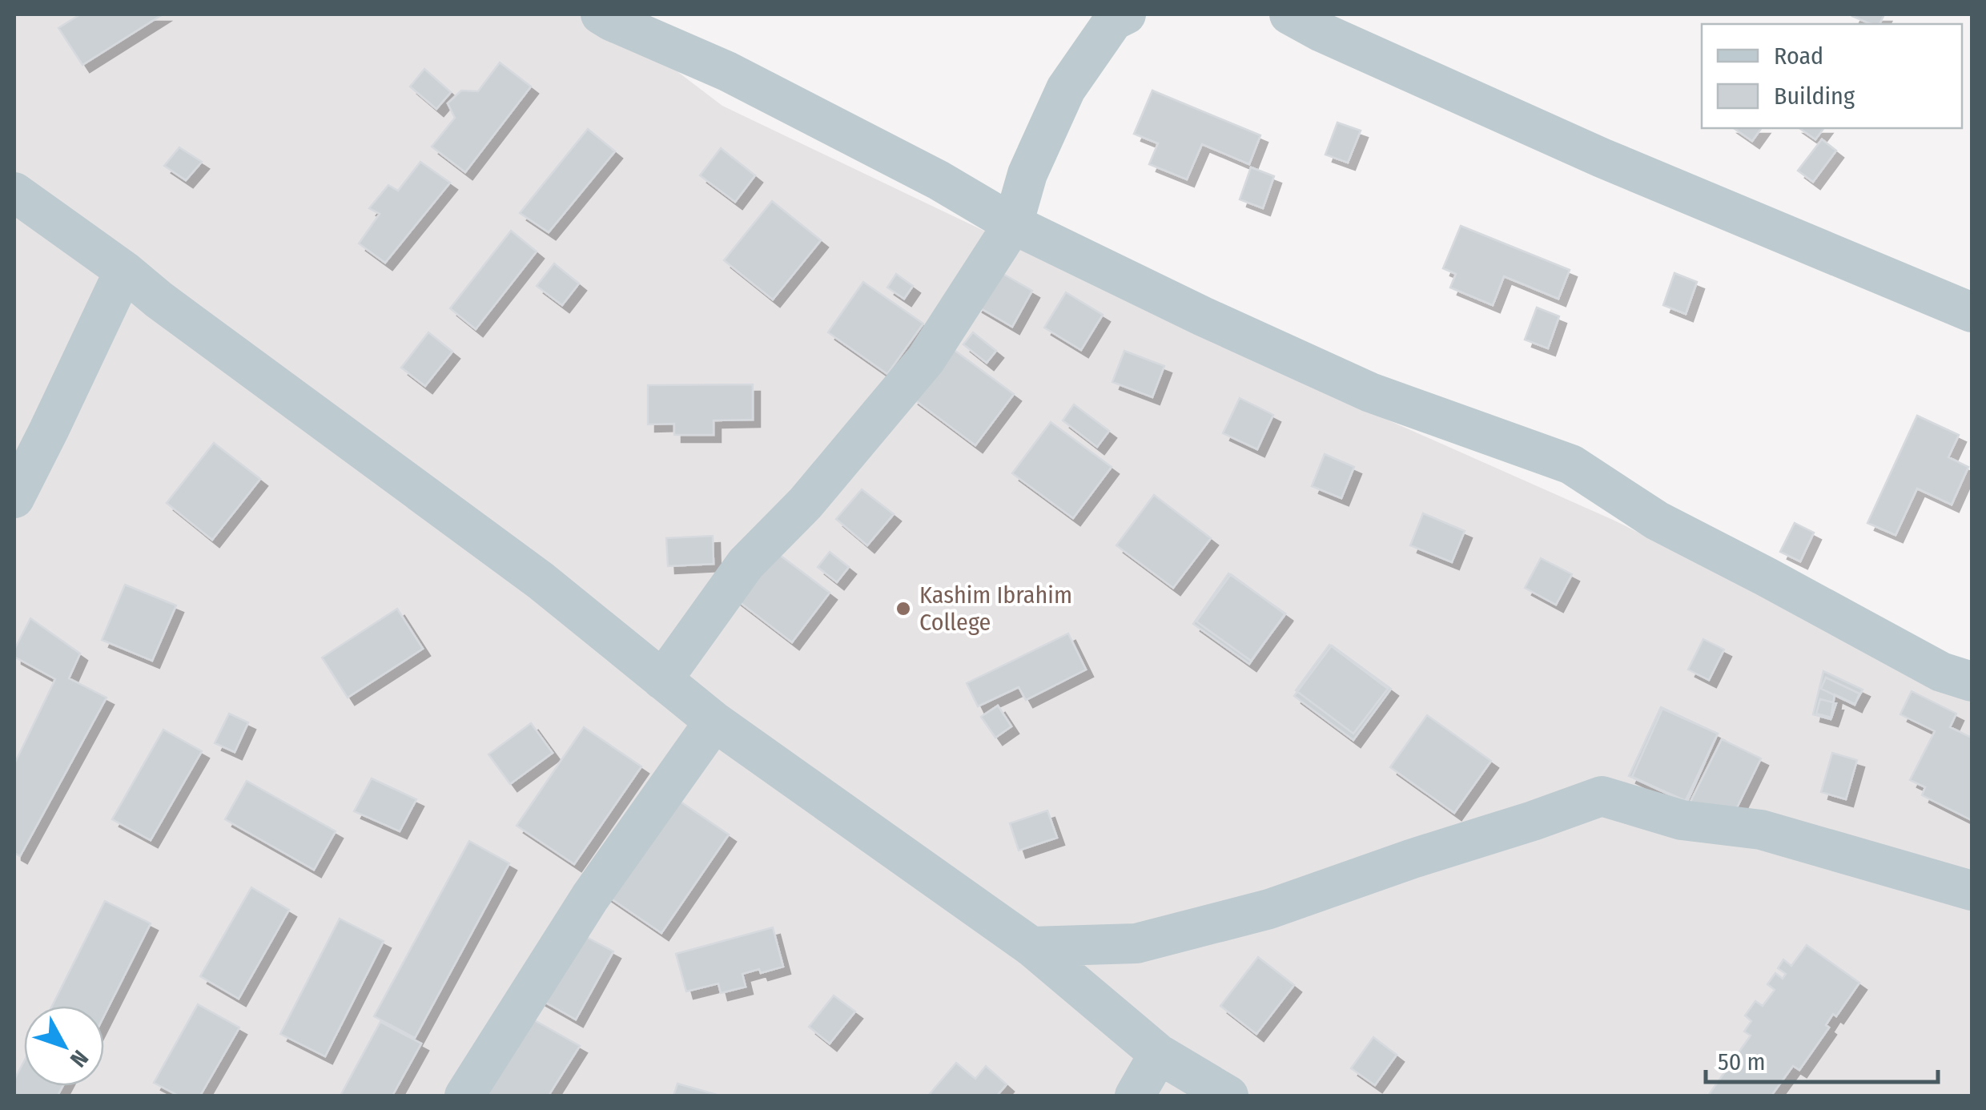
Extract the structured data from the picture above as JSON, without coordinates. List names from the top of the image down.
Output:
{
  "places": ["Kashim Ibrahim College"],
  "legend": ["Road", "Building"],
  "scale_bar": "50 m",
  "north": "bottom right"
}
